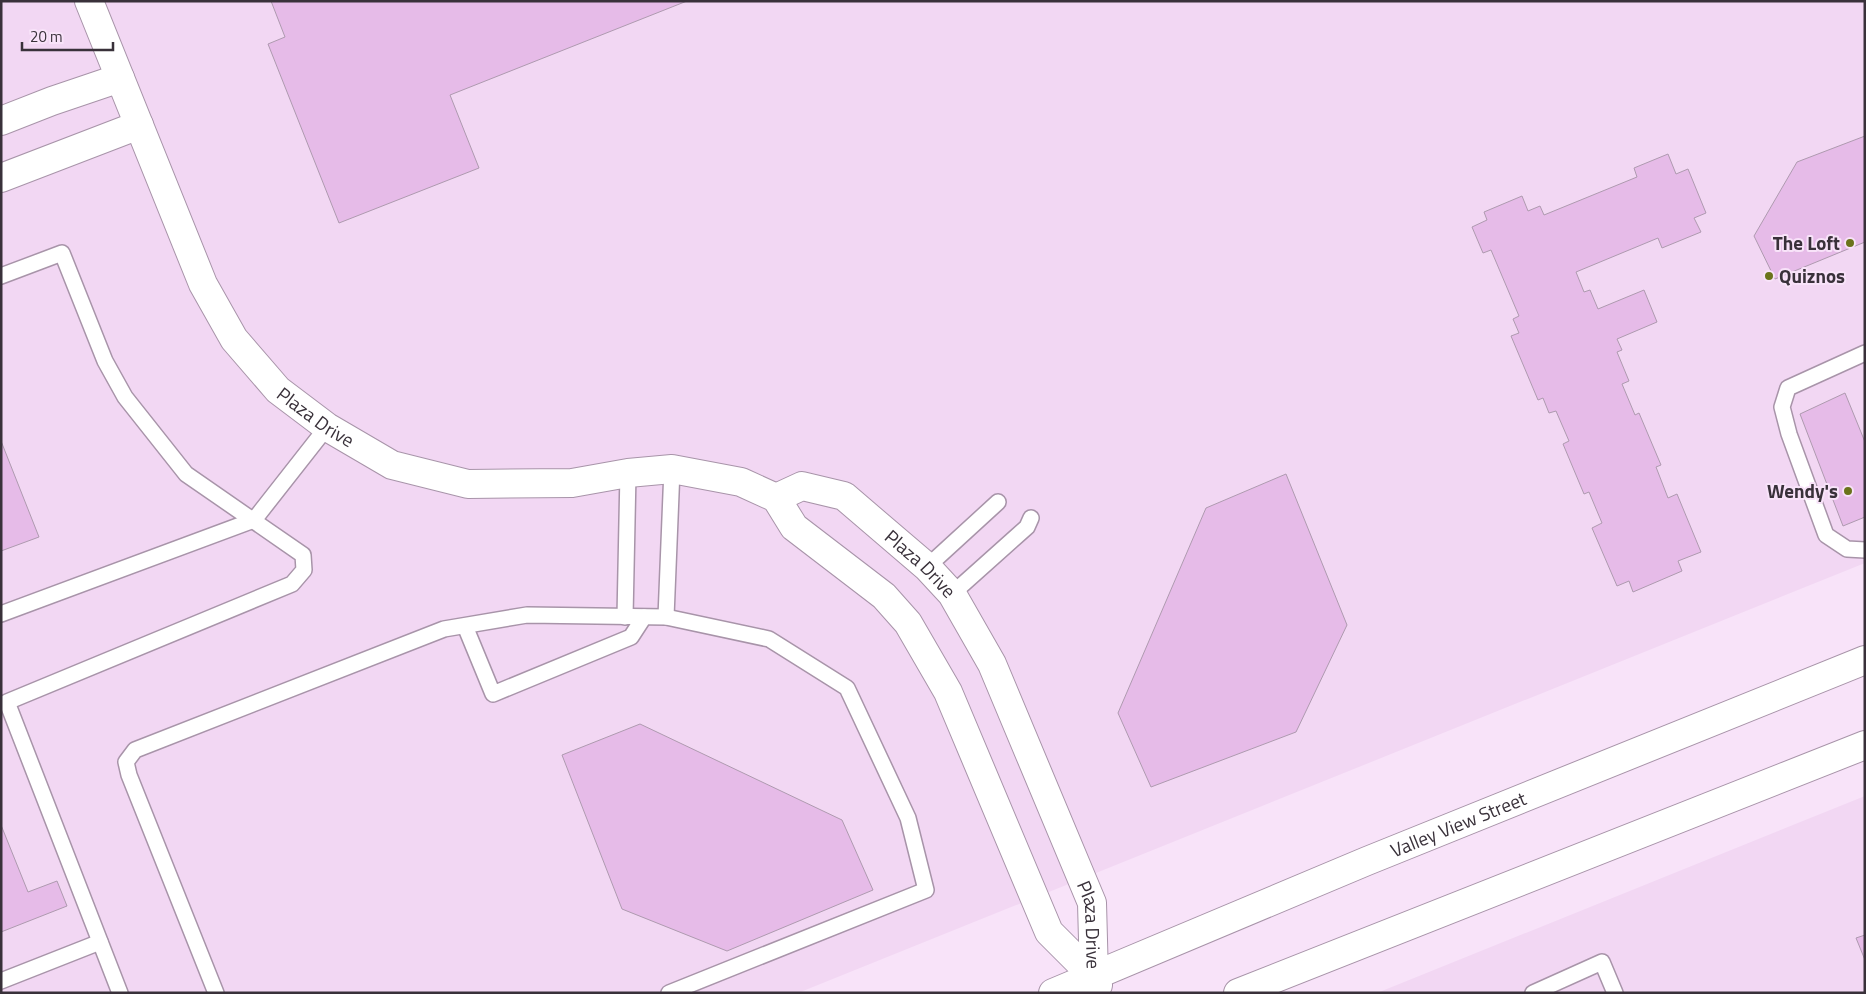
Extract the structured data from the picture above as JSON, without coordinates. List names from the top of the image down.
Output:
{
  "streets": {
    "street": ["Plaza Drive", "Valley View Street"]
  },
  "crossings": [
    ["Plaza Drive", "Valley View Street"]
  ],
  "places": ["The Loft", "Quiznos", "Wendy's"],
  "scale_bar": "20 m"
}
